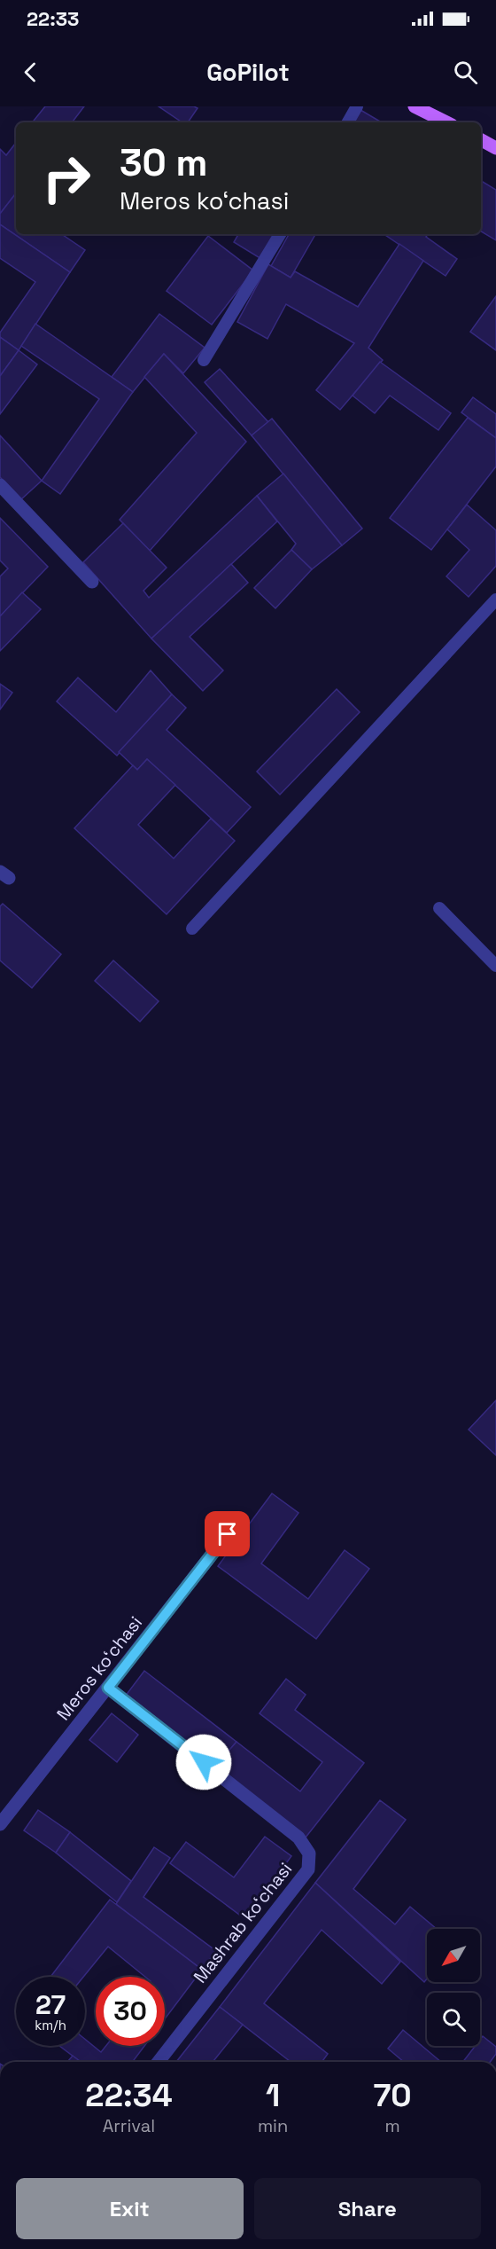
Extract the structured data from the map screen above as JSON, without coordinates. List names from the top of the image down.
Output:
{
  "streets": {
    "street": ["Meros koʻchasi", "Mashrab koʻchasi"]
  },
  "crossings": [
    ["Meros koʻchasi", "Mashrab koʻchasi"]
  ],
  "north": "bottom left",
  "page": {
    "status": "22:33",
    "header": "GoPilot",
    "turn": ["30 m", "Meros koʻchasi"],
    "speed": "27 km/h",
    "limit": "30",
    "eta": [
      "22:34",
      "Arrival",
      "1",
      "min",
      "70",
      "m"
    ],
    "buttons": ["Exit", "Share"]
  }
}
